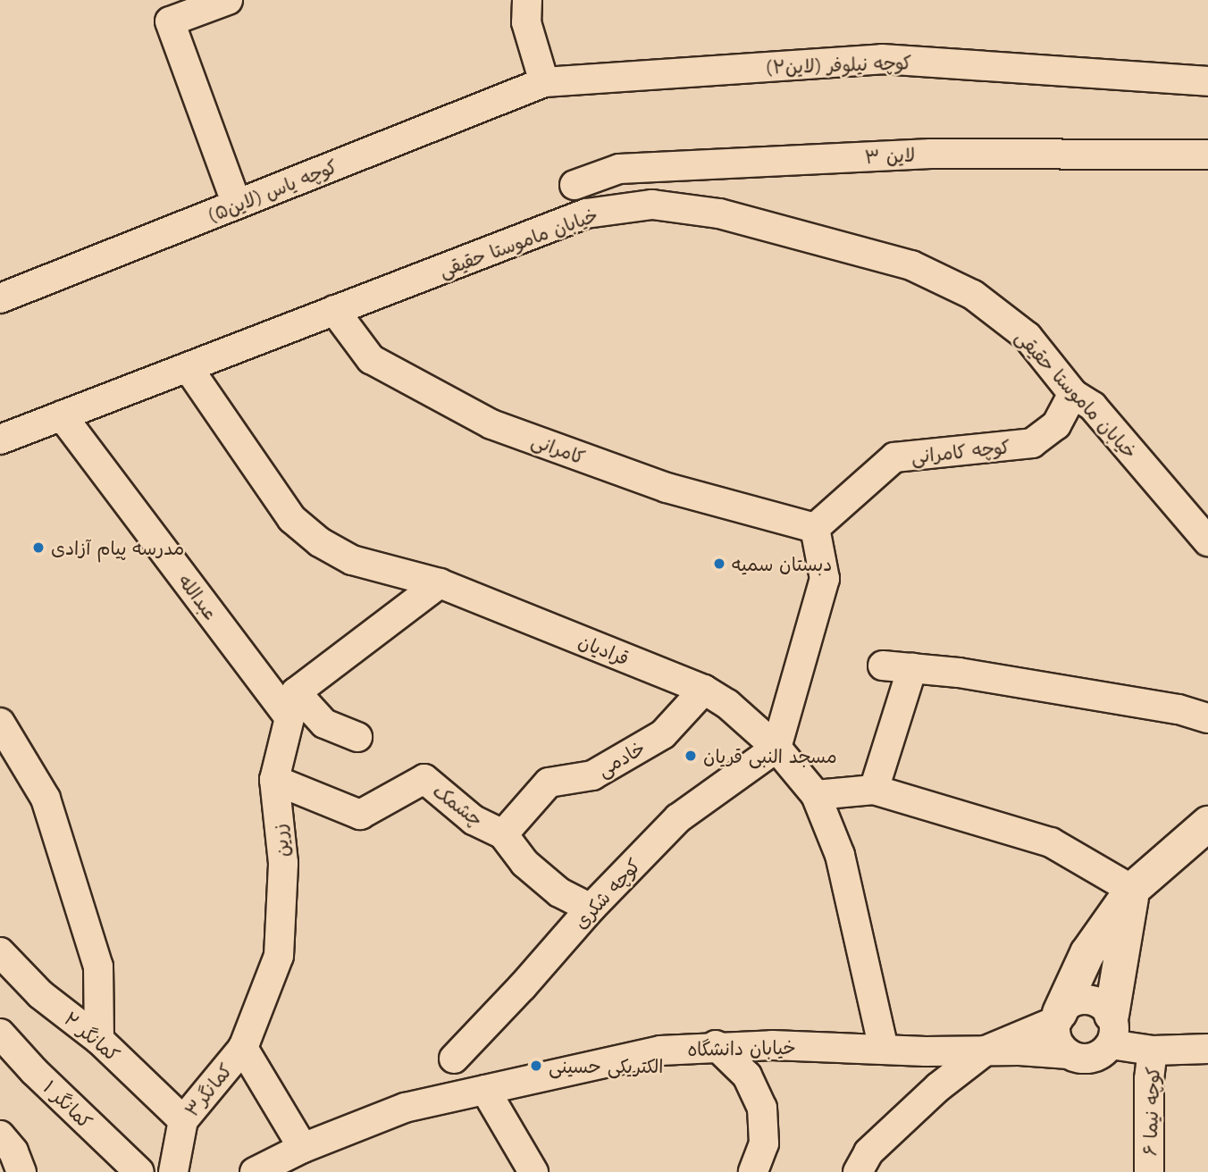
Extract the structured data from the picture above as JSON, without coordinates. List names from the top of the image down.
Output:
{
  "streets": {
    "street": [
      "کوچه نیلوفر (لاین۲)",
      "لاین ۳",
      "کوچه یاس (لاین۵)",
      "خیابان ماموستا حقیقی",
      "کامرانی",
      "کوچه کامرانی",
      "عبدالله",
      "قرادیان",
      "خادمی",
      "چشمک",
      "زرین",
      "کوچه شکری",
      "کمانگر ۲",
      "خیابان دانشگاه",
      "کمانگر۳",
      "کمانگر ۱",
      "کوچه نیما ۶"
    ]
  },
  "crossings": [
    ["کوچه نیلوفر (لاین۲)", "کوچه یاس (لاین۵)"],
    ["خیابان ماموستا حقیقی", "کامرانی"],
    ["خیابان ماموستا حقیقی", "کوچه کامرانی"],
    ["خیابان ماموستا حقیقی", "عبدالله"],
    ["خیابان ماموستا حقیقی", "قرادیان"],
    ["کامرانی", "کوچه کامرانی"],
    ["عبدالله", "زرین"],
    ["قرادیان", "خادمی"],
    ["قرادیان", "کوچه شکری"],
    ["قرادیان", "خیابان دانشگاه"],
    ["خادمی", "چشمک"],
    ["چشمک", "زرین"],
    ["چشمک", "کوچه شکری"],
    ["زرین", "کمانگر۳"],
    ["کمانگر ۲", "کمانگر۳"]
  ],
  "places": [
    "مدرسه پیام آزادی",
    "دبستان سمیه",
    "مسجد النبی قریان",
    "الکتریکی حسینی"
  ]
}
